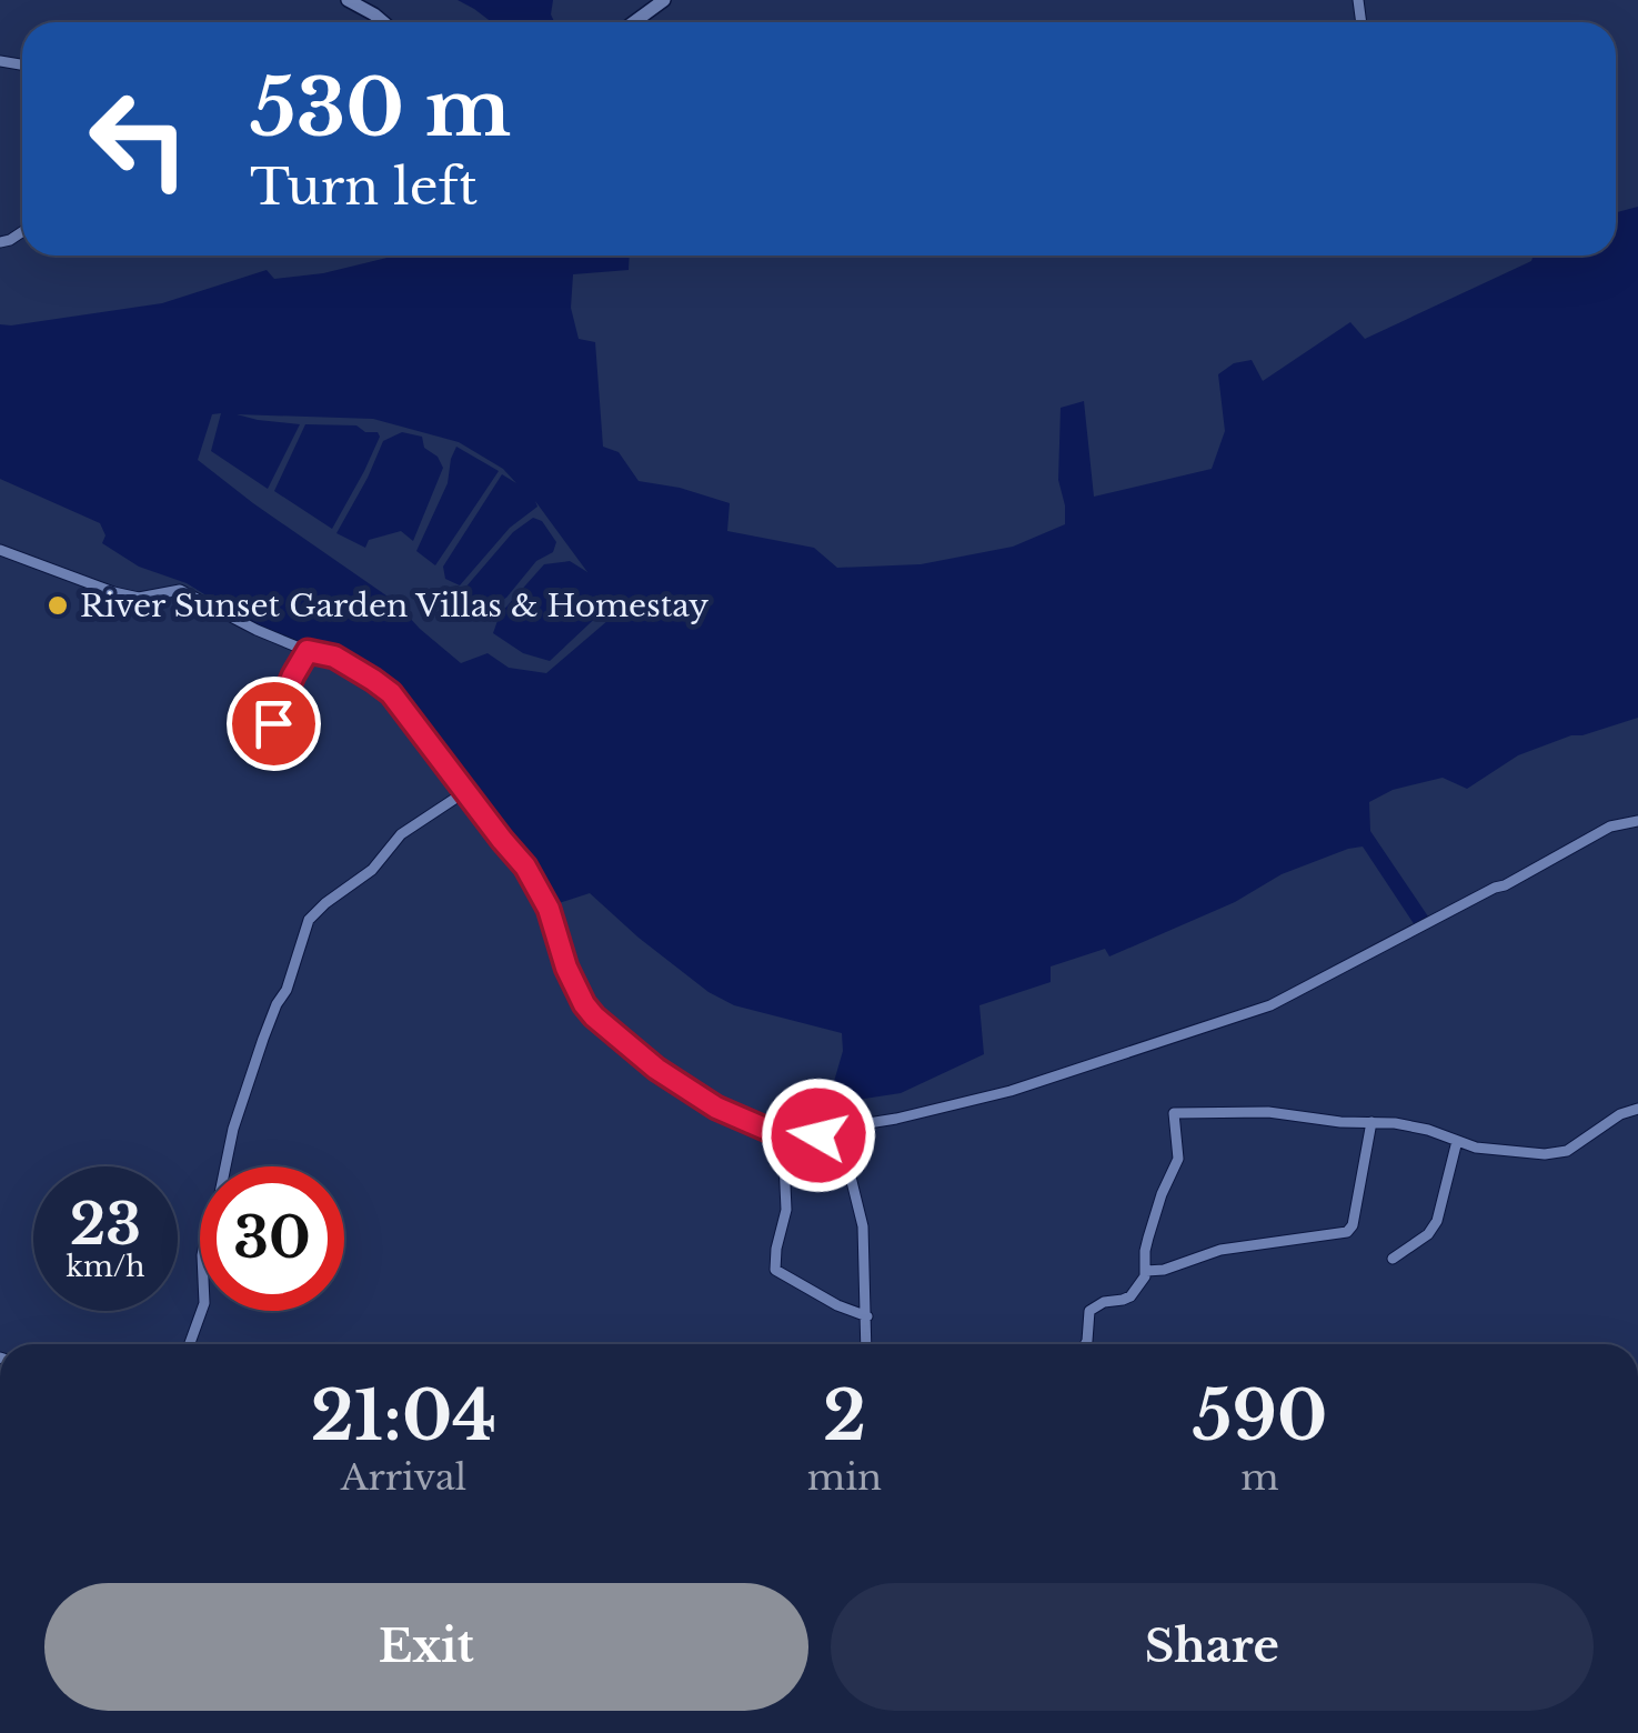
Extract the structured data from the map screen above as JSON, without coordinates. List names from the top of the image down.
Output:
{
  "places": ["River Sunset Garden Villas & Homestay"],
  "page": {
    "turn": ["530 m", "Turn left"],
    "speed": "23 km/h",
    "limit": "30",
    "eta": [
      "21:04",
      "Arrival",
      "2",
      "min",
      "590",
      "m"
    ],
    "buttons": ["Exit", "Share"]
  }
}
